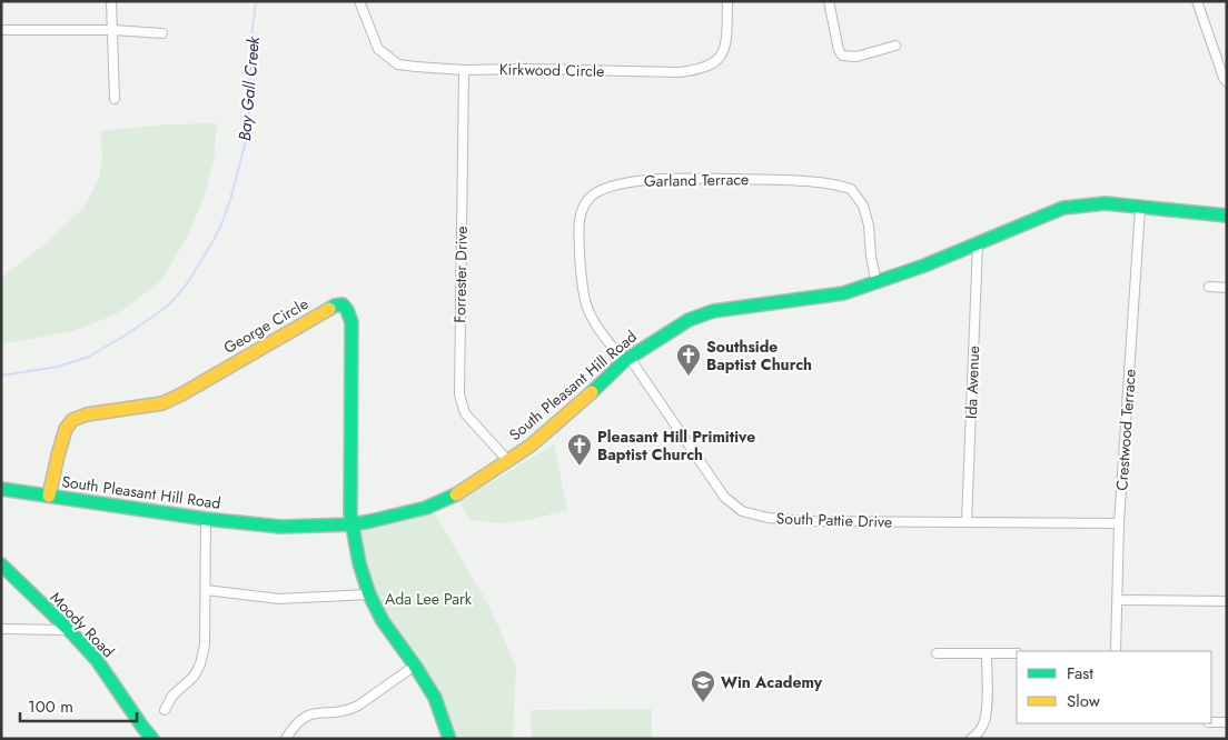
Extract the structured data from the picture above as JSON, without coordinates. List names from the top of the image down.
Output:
{
  "streets": {
    "street": [
      "Kirkwood Circle",
      "Garland Terrace",
      "Forrester Drive",
      "George Circle",
      "Ida Avenue",
      "South Pleasant Hill Road",
      "Crestwood Terrace",
      "South Pattie Drive",
      "Moody Road"
    ]
  },
  "crossings": [
    ["Kirkwood Circle", "Forrester Drive"],
    ["Garland Terrace", "South Pleasant Hill Road"],
    ["Garland Terrace", "South Pattie Drive"],
    ["Forrester Drive", "South Pleasant Hill Road"],
    ["George Circle", "South Pleasant Hill Road"],
    ["Ida Avenue", "South Pleasant Hill Road"],
    ["Ida Avenue", "South Pattie Drive"],
    ["South Pleasant Hill Road", "Crestwood Terrace"],
    ["South Pleasant Hill Road", "South Pattie Drive"],
    ["Crestwood Terrace", "South Pattie Drive"]
  ],
  "water": ["Bay Gall Creek"],
  "parks": ["Ada Lee Park"],
  "places": {
    "church": ["Southside Baptist Church", "Pleasant Hill Primitive Baptist Church"],
    "school or university": ["Win Academy"]
  },
  "legend": ["Fast", "Slow"],
  "scale_bar": "100 m"
}
